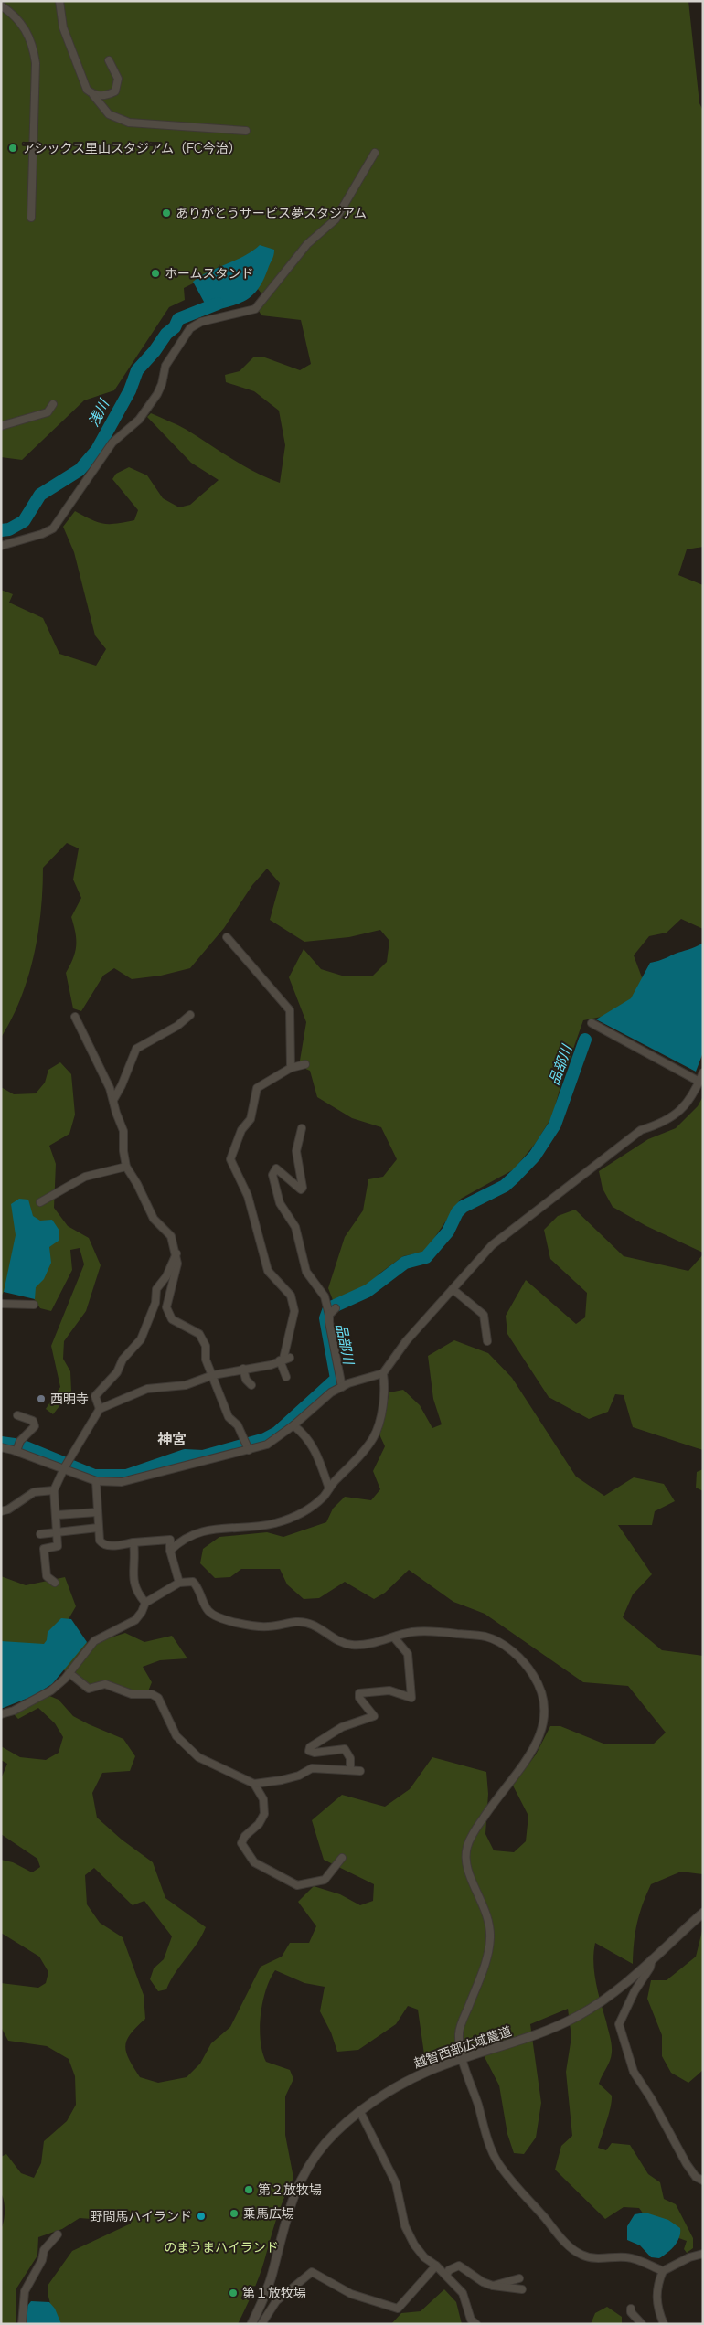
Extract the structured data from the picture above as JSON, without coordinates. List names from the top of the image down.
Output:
{
  "streets": {
    "street": ["越智西部広域農道"]
  },
  "districts": ["神宮"],
  "water": ["浅川", "品部川"],
  "parks": ["のまうまハイランド"],
  "places": [
    "アシックス里山スタジアム（FC今治）",
    "ありがとうサービス夢スタジアム",
    "ホームスタンド",
    "西明寺",
    "第２放牧場",
    "乗馬広場",
    "野間馬ハイランド",
    "第１放牧場"
  ]
}
